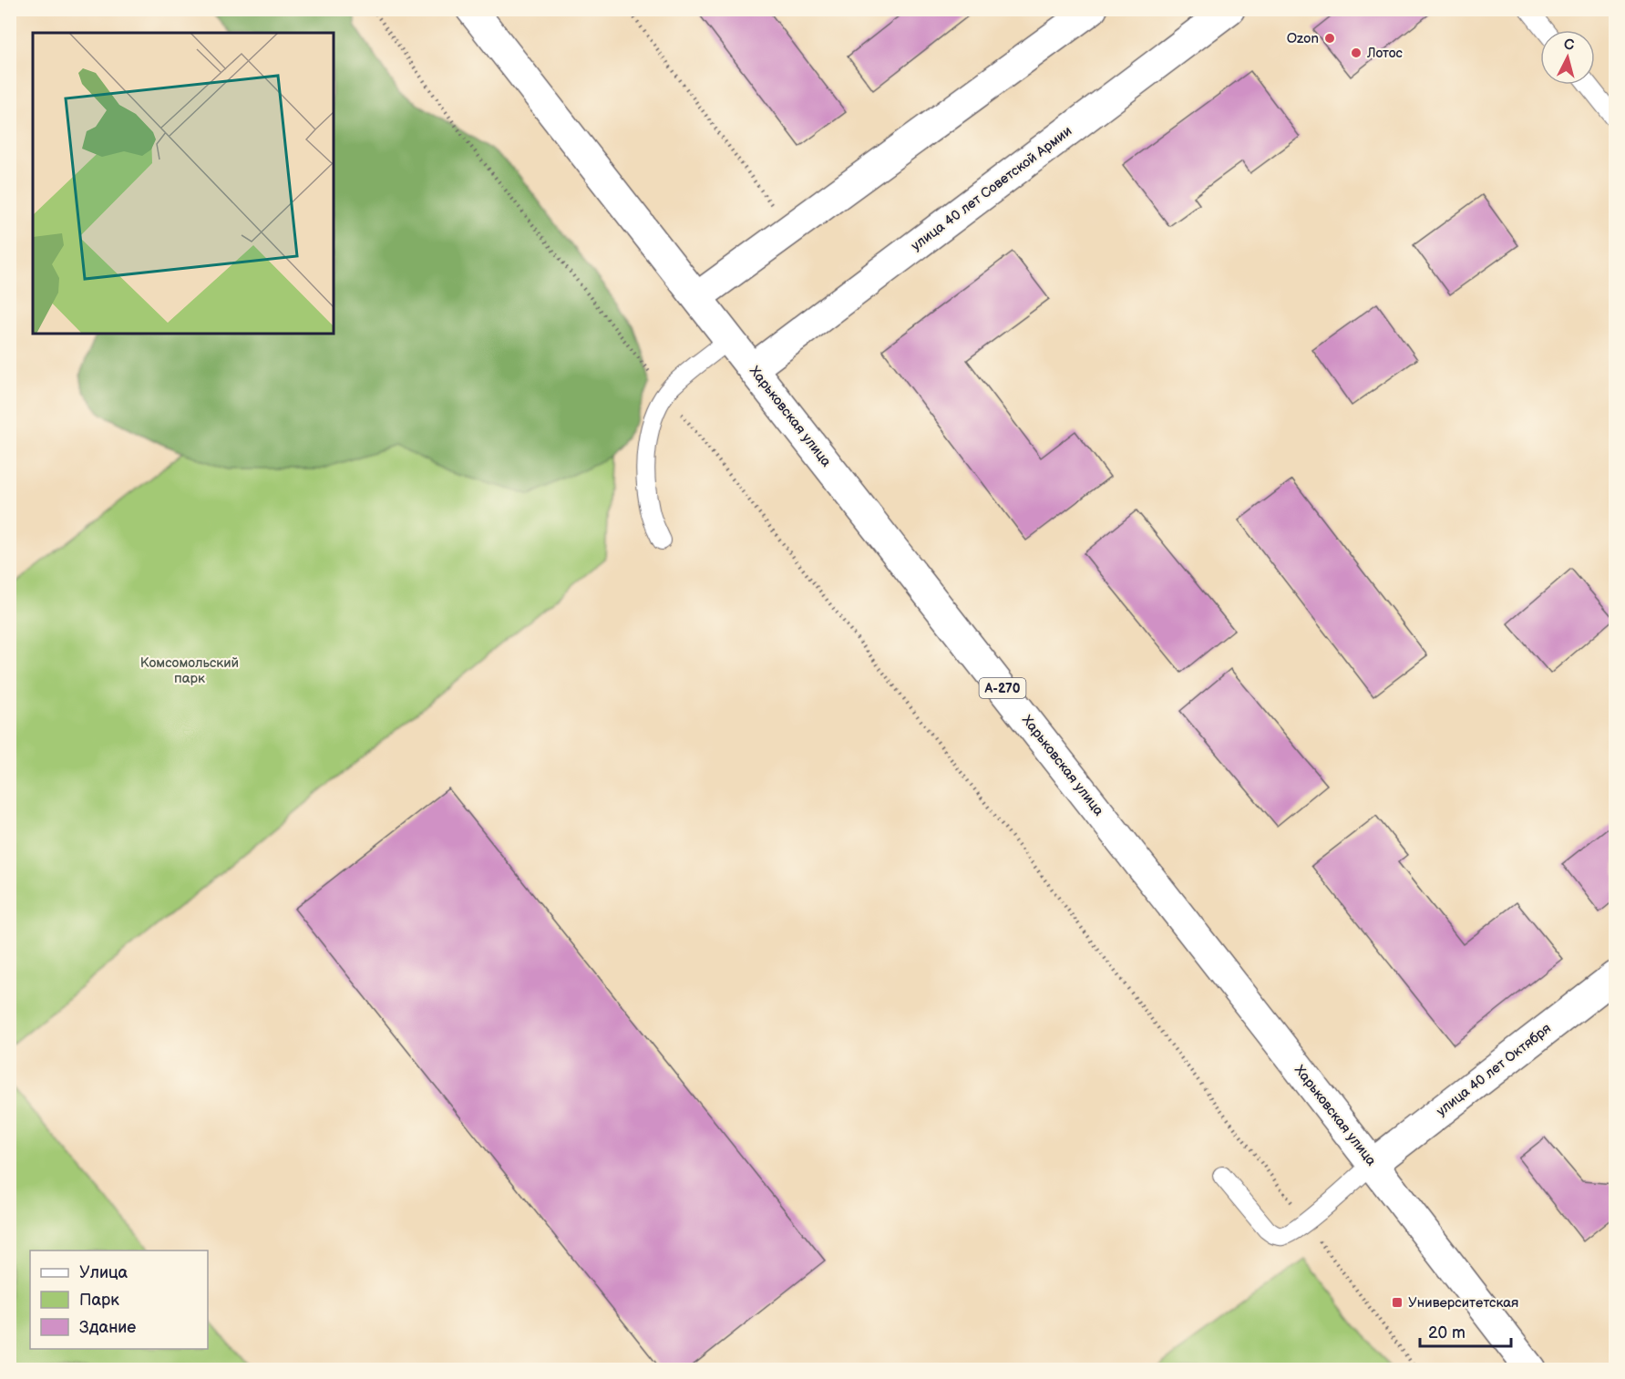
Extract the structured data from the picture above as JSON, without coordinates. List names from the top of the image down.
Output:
{
  "streets": {
    "main road": [
      "улица 40 лет Советской Армии",
      "Харьковская улица",
      "А-270",
      "улица 40 лет Октября"
    ]
  },
  "crossings": [
    ["улица 40 лет Советской Армии", "Харьковская улица"],
    ["Харьковская улица", "улица 40 лет Октября"]
  ],
  "parks": ["Комсомольский парк"],
  "places": {
    "other": ["Ozon", "Лотос"],
    "transit": ["Университетская"]
  },
  "legend": ["Улица", "Парк", "Здание"],
  "scale_bar": "20 m",
  "north": "top"
}
